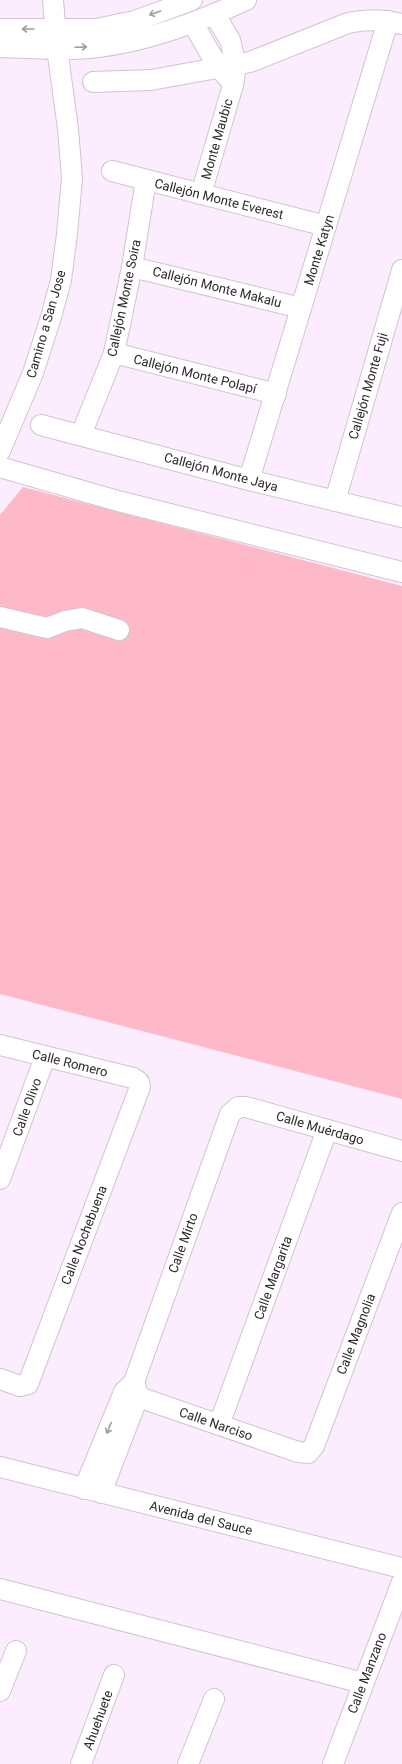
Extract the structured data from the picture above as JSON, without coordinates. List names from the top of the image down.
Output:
{
  "streets": {
    "street": [
      "Monte Maubic",
      "Callejón Monte Everest",
      "Monte Katyn",
      "Callejón Monte Makalu",
      "Callejón Monte Soira",
      "Camino a San Jose",
      "Callejón Monte Polapí",
      "Callejón Monte Fuji",
      "Callejón Monte Jaya",
      "Calle Romero",
      "Calle Olivo",
      "Calle Muérdago",
      "Calle Nochebuena",
      "Calle Mirto",
      "Calle Margarita",
      "Calle Magnolia",
      "Calle Narciso",
      "Avenida del Sauce",
      "Calle Manzano",
      "Ahuehuete"
    ]
  },
  "crossings": [
    ["Monte Maubic", "Callejón Monte Everest"],
    ["Callejón Monte Everest", "Monte Katyn"],
    ["Callejón Monte Everest", "Callejón Monte Soira"],
    ["Monte Katyn", "Callejón Monte Makalu"],
    ["Monte Katyn", "Callejón Monte Polapí"],
    ["Monte Katyn", "Callejón Monte Jaya"],
    ["Callejón Monte Makalu", "Callejón Monte Soira"],
    ["Callejón Monte Soira", "Callejón Monte Polapí"],
    ["Callejón Monte Soira", "Callejón Monte Jaya"],
    ["Callejón Monte Fuji", "Callejón Monte Jaya"],
    ["Calle Romero", "Calle Olivo"],
    ["Calle Romero", "Calle Nochebuena"],
    ["Calle Muérdago", "Calle Mirto"],
    ["Calle Muérdago", "Calle Margarita"],
    ["Calle Mirto", "Calle Narciso"],
    ["Calle Mirto", "Avenida del Sauce"],
    ["Calle Margarita", "Calle Narciso"],
    ["Calle Magnolia", "Calle Narciso"]
  ]
}
